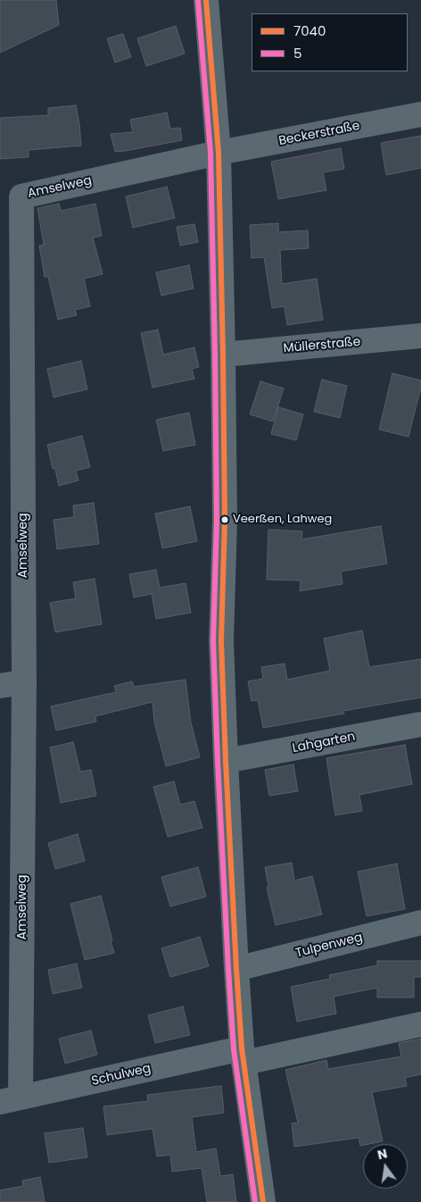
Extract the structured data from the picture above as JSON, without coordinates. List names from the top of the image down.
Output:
{
  "streets": {
    "street": [
      "Beckerstraße",
      "Amselweg",
      "Müllerstraße",
      "Lahgarten",
      "Tulpenweg",
      "Schulweg"
    ]
  },
  "crossings": [
    ["Beckerstraße", "Amselweg"],
    ["Amselweg", "Schulweg"]
  ],
  "places": ["Veerßen, Lahweg"],
  "lines": ["transit line 7040", "transit line 5"],
  "legend": ["7040", "5"],
  "north": "top"
}
